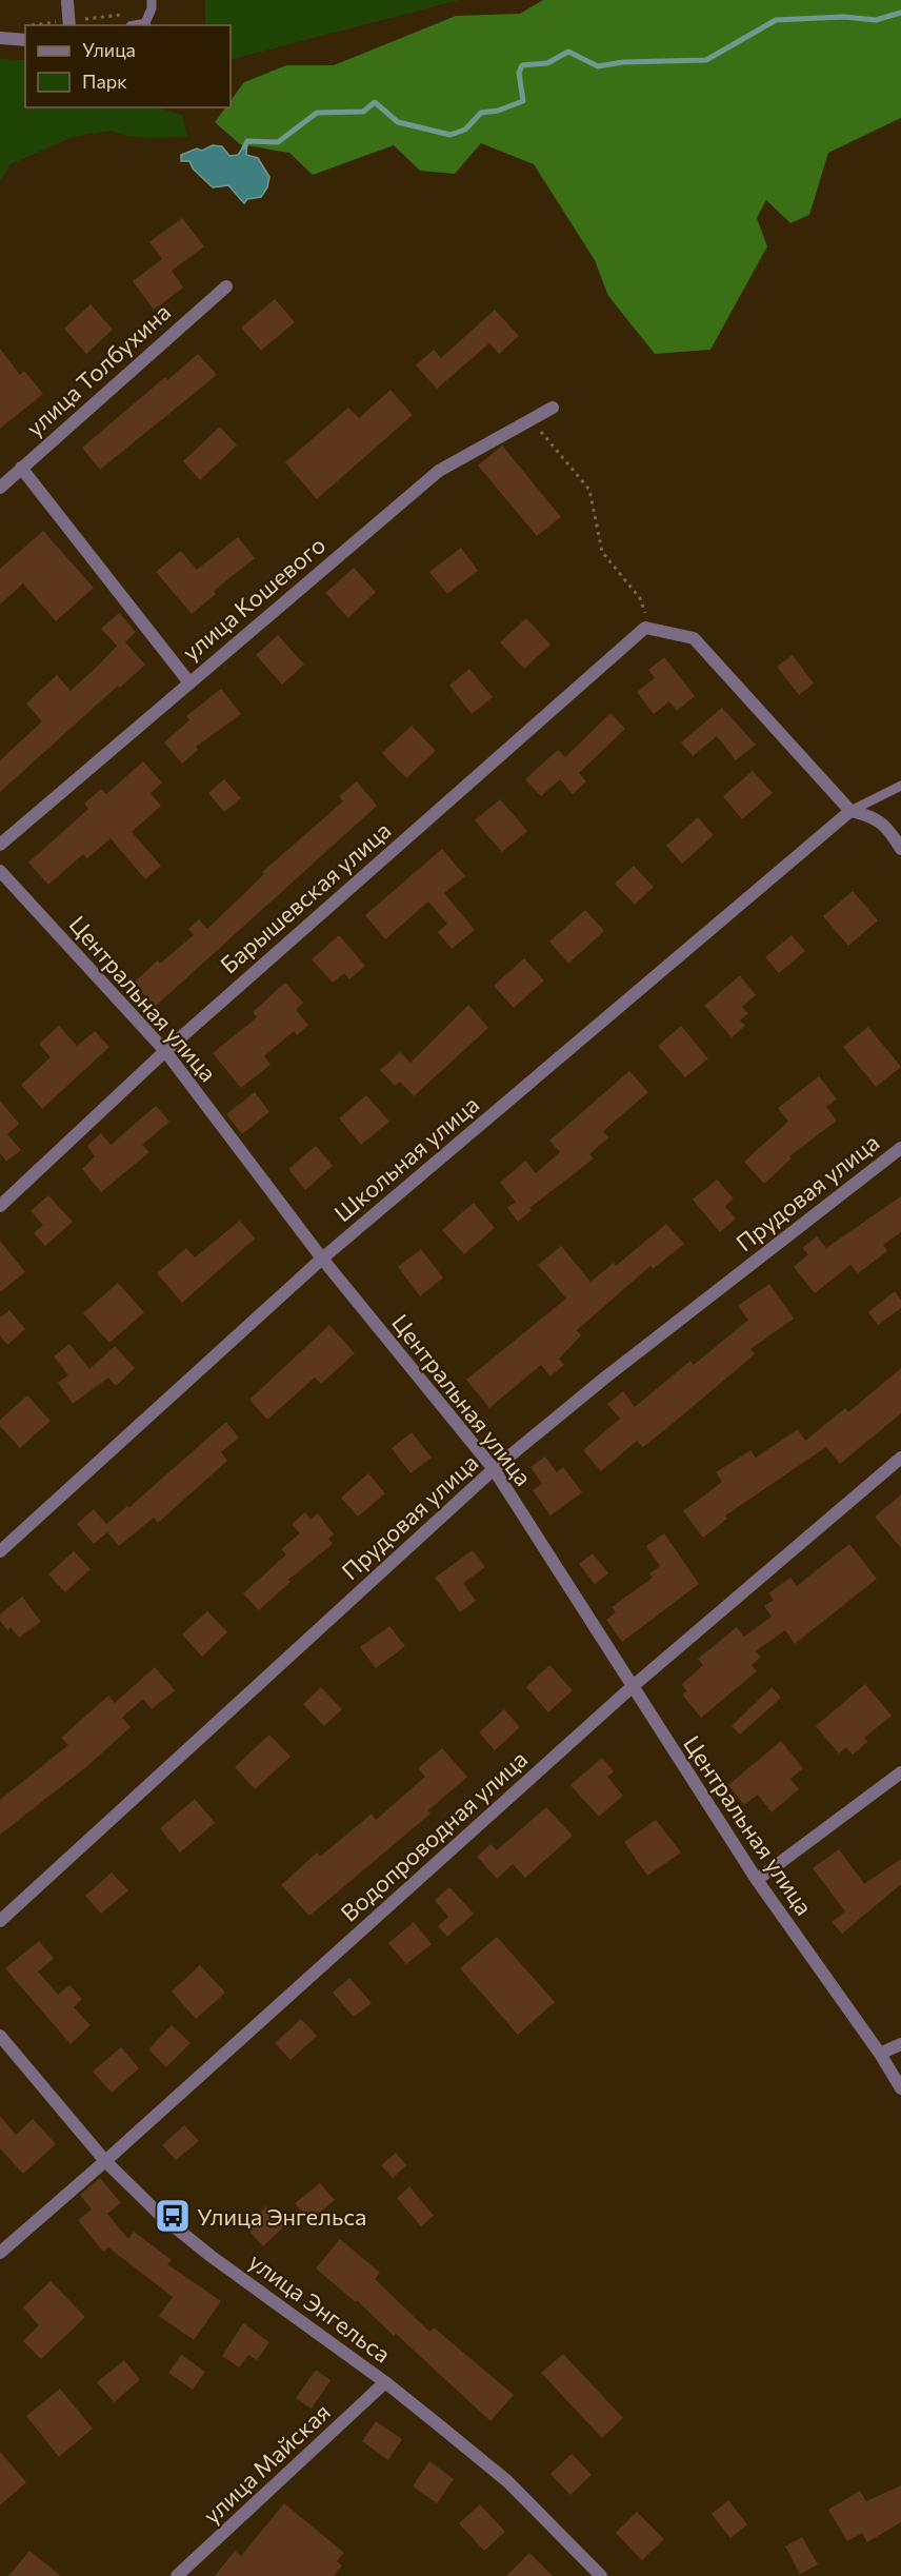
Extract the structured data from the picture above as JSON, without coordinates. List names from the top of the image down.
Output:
{
  "streets": {
    "street": [
      "улица Толбухина",
      "улица Кошевого",
      "Барышевская улица",
      "Центральная улица",
      "Школьная улица",
      "Прудовая улица",
      "Водопроводная улица",
      "улица Энгельса",
      "улица Майская"
    ]
  },
  "crossings": [
    ["Барышевская улица", "Центральная улица"],
    ["Центральная улица", "Школьная улица"],
    ["Центральная улица", "Прудовая улица"],
    ["Центральная улица", "Водопроводная улица"],
    ["Водопроводная улица", "улица Энгельса"],
    ["улица Энгельса", "улица Майская"]
  ],
  "places": {
    "bus stop": ["Улица Энгельса"]
  },
  "legend": ["Улица", "Парк"]
}
